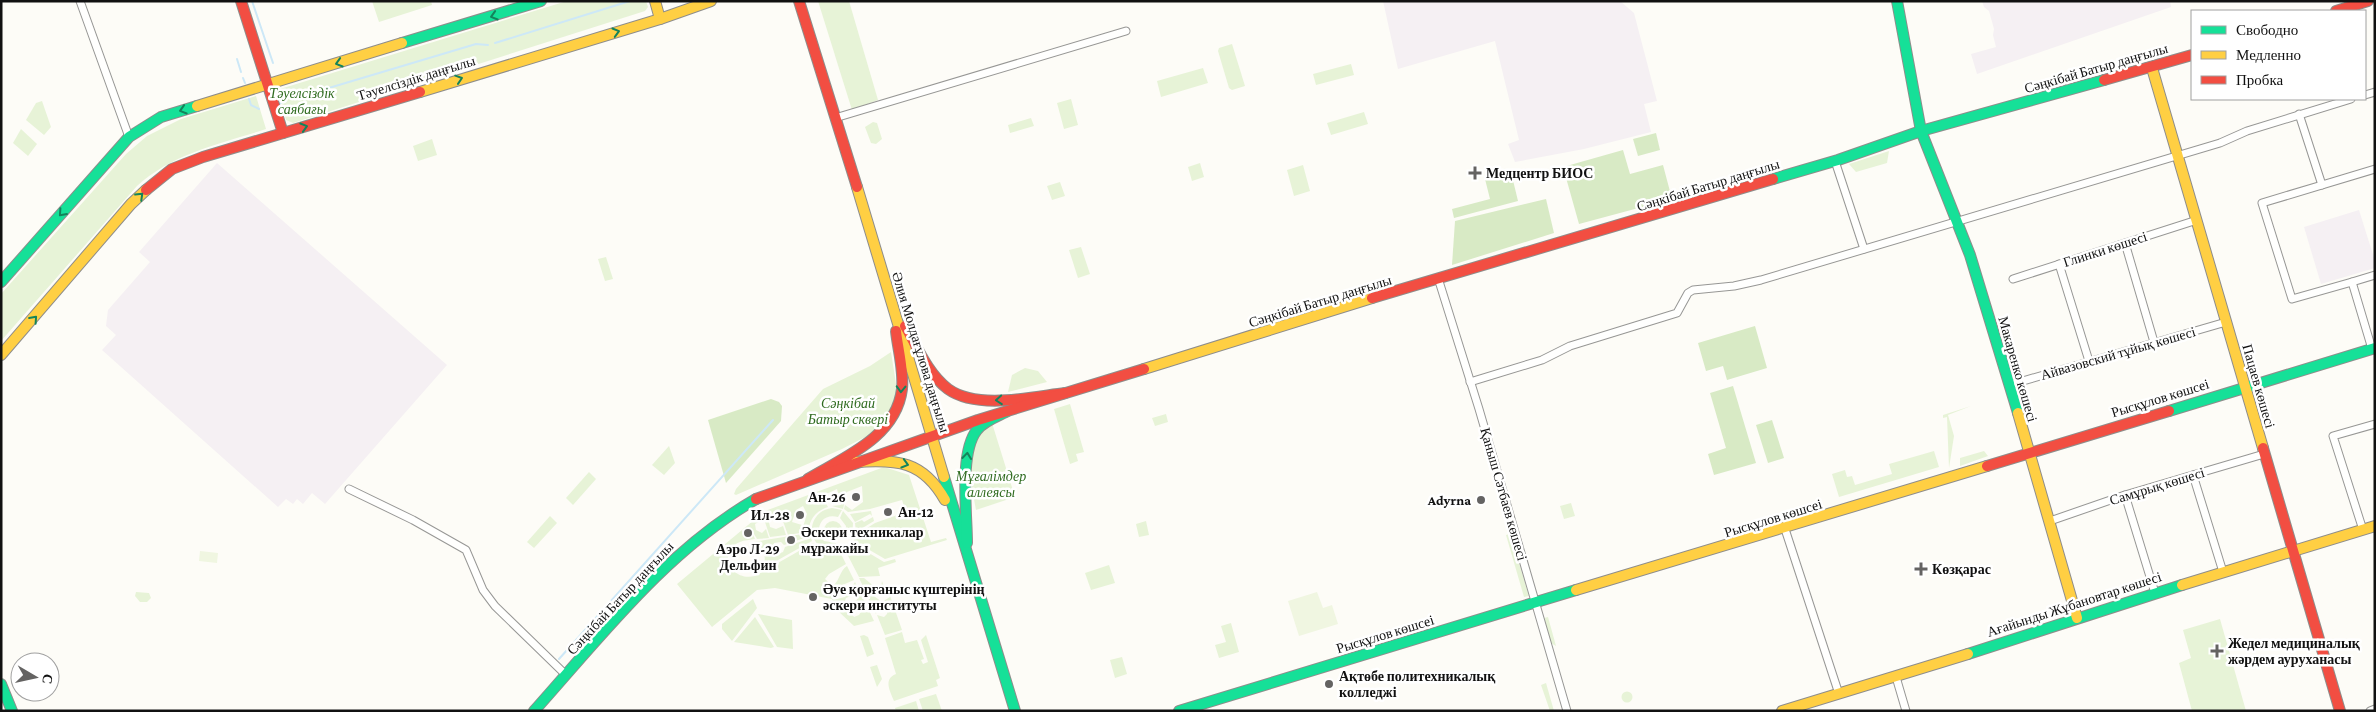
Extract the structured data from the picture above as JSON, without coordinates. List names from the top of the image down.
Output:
{
  "streets": {
    "street": [
      "Сәңкібай Батыр даңғылы",
      "Тәуелсіздік даңғылы",
      "Глинки көшесі",
      "Әлия Молдағұлова даңғылы",
      "Айвазовский тұйық көшесі",
      "Макаренко көшесі",
      "Пацаев көшесі",
      "Рысқұлов көшсеі",
      "Самұрық көшесі",
      "Қаныш Сәтбаев көшесі",
      "Ағайынды Жұбановтар көшесі"
    ]
  },
  "crossings": [
    ["Сәңкібай Батыр даңғылы", "Әлия Молдағұлова даңғылы"],
    ["Сәңкібай Батыр даңғылы", "Макаренко көшесі"],
    ["Сәңкібай Батыр даңғылы", "Пацаев көшесі"],
    ["Сәңкібай Батыр даңғылы", "Қаныш Сәтбаев көшесі"],
    ["Глинки көшесі", "Пацаев көшесі"],
    ["Айвазовский тұйық көшесі", "Макаренко көшесі"],
    ["Айвазовский тұйық көшесі", "Пацаев көшесі"],
    ["Макаренко көшесі", "Рысқұлов көшсеі"],
    ["Макаренко көшесі", "Самұрық көшесі"],
    ["Макаренко көшесі", "Ағайынды Жұбановтар көшесі"],
    ["Пацаев көшесі", "Рысқұлов көшсеі"],
    ["Пацаев көшесі", "Самұрық көшесі"],
    ["Пацаев көшесі", "Ағайынды Жұбановтар көшесі"],
    ["Рысқұлов көшсеі", "Қаныш Сәтбаев көшесі"]
  ],
  "parks": ["Тәуелсіздік саябағы", "Сәңкібай Батыр сквері", "Мұғалімдер аллеясы"],
  "places": {
    "health": ["Медцентр БИОС", "Көзқарас", "Жедел медициналық жәрдем ауруханасы"],
    "other": [
      "Ан-26",
      "Adyrna",
      "Ан-12",
      "Ил-28",
      "Аэро Л-29 Дельфин",
      "Әскери техникалар мұражайы",
      "Әуе қорғаныс күштерінің әскери институты",
      "Ақтөбе политехникалық колледжі"
    ]
  },
  "legend": ["Свободно", "Медленно", "Пробка"],
  "north": "right"
}
